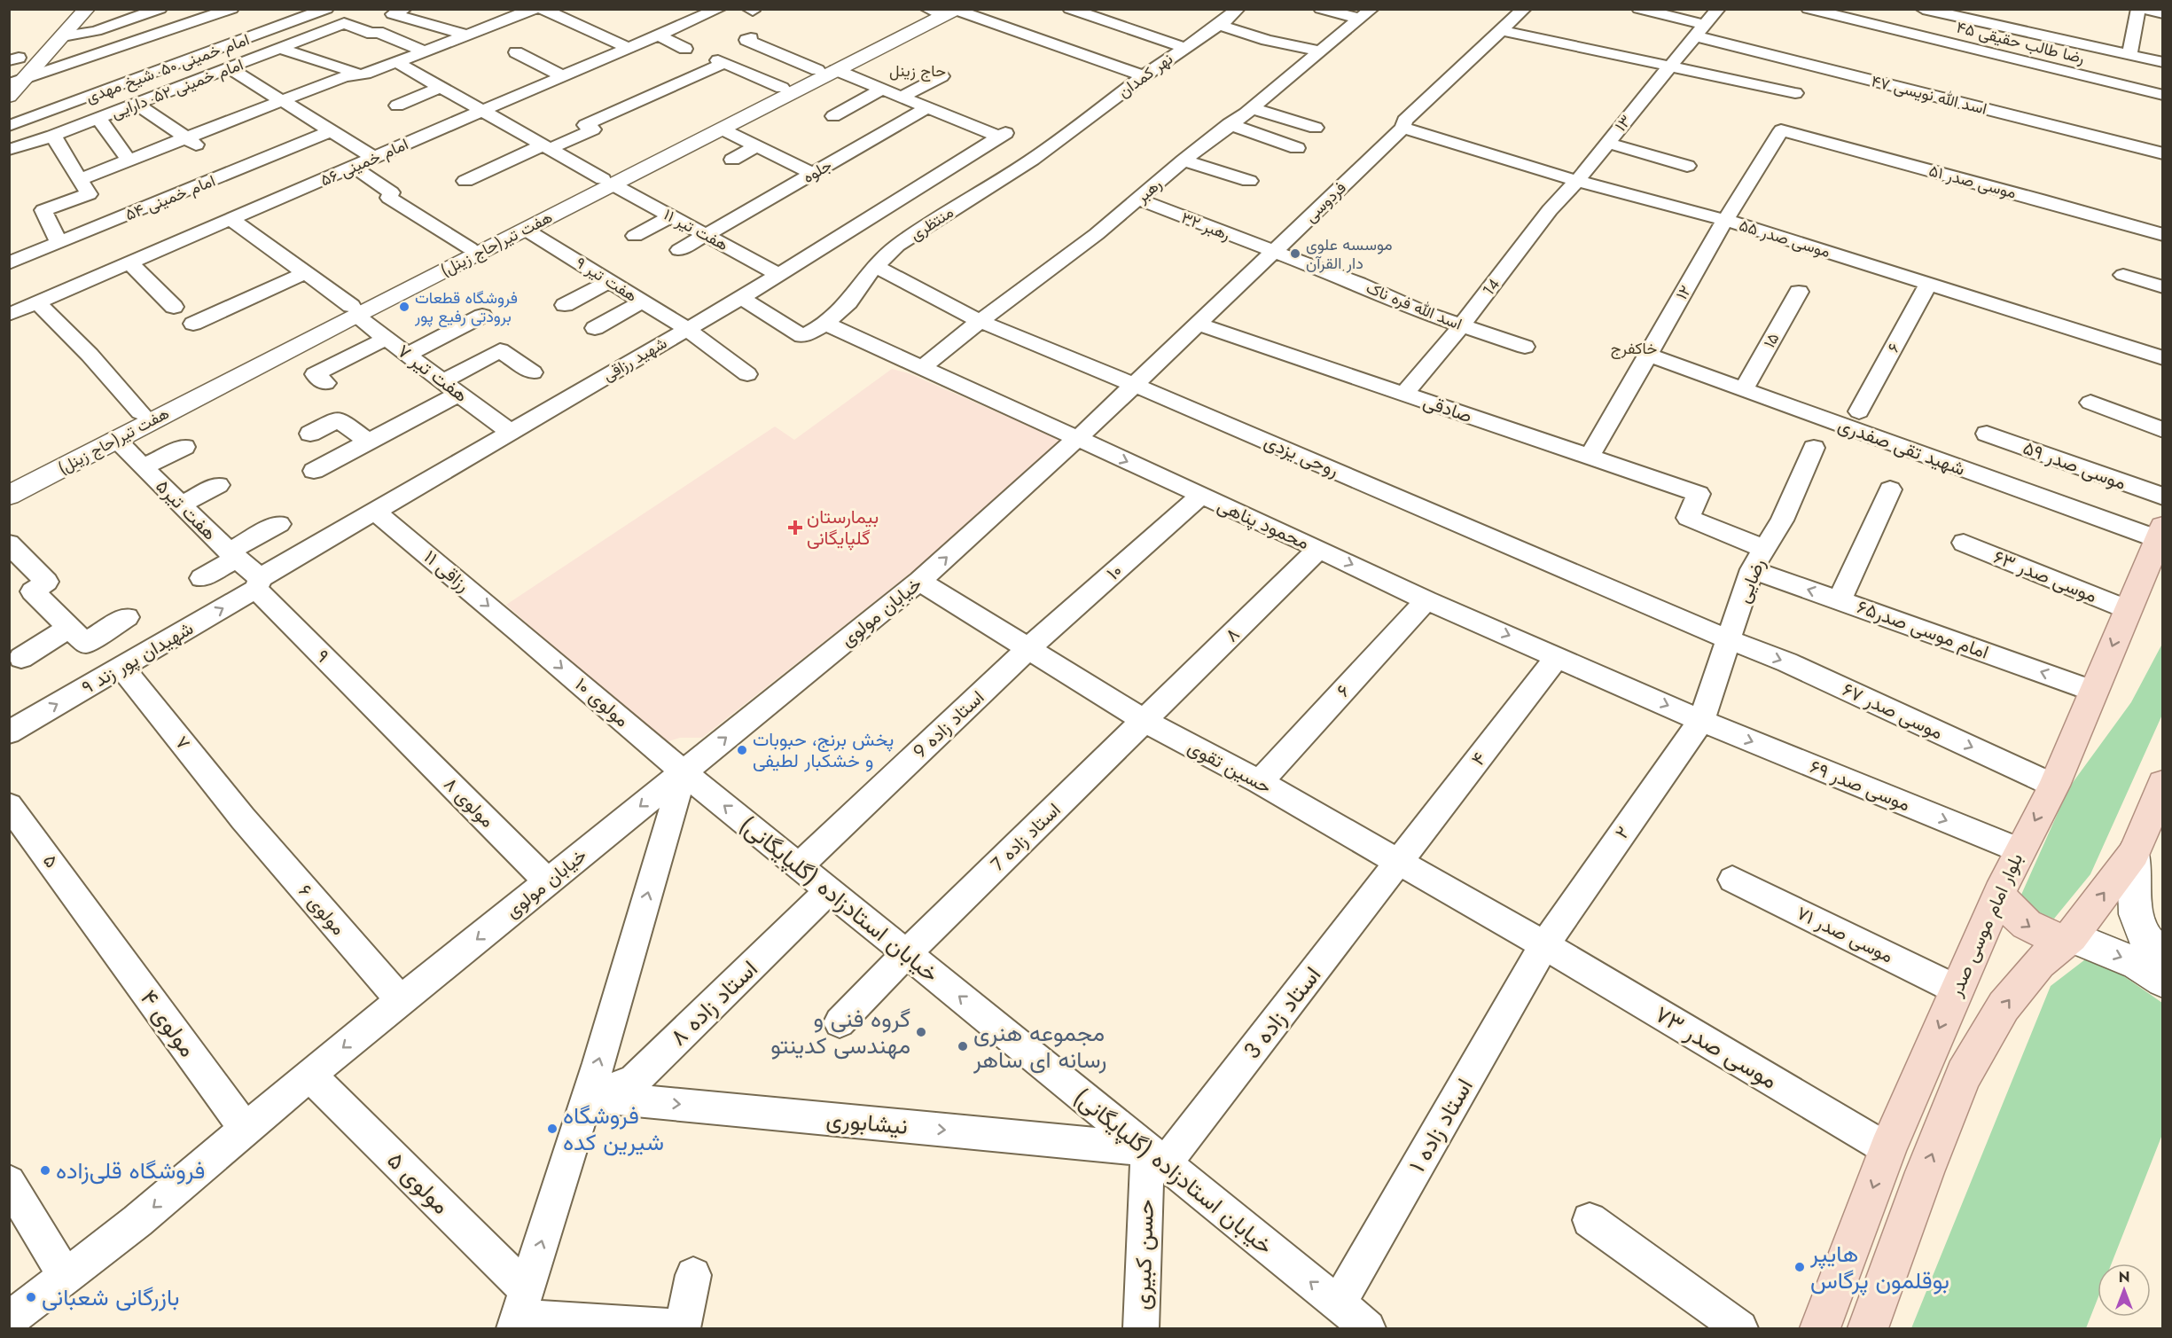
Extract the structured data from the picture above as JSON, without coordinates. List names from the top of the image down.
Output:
{
  "streets": {
    "main road": ["هفت تیر(حاج زینل)", "بلوار امام موسی صدر"],
    "street": [
      "۴۵ رضا طالب حقیقی",
      "امام خمینی ۵۰- شیخ مهدی",
      "نهر کمدان",
      "امام خمینی ۵۲- دارایی",
      "۴۷ اسد الله نویسی",
      "۱۳",
      "امام خمینی ۵۶",
      "جلوه",
      "موسی صدر ۵۱",
      "رهبر",
      "امام خمینی ۵۴",
      "فردوسی",
      "منتظری",
      "رهبر ۳۲",
      "هفت تیر ۱۱",
      "موسی صدر ۵۵",
      "هفت تیر ۹",
      "14",
      "۱۲",
      "اسد الله فره ناک",
      "۱۵",
      "۶",
      "شهید رزاقی",
      "هفت تیر ۷",
      "صادقی",
      "شهید تقی صفدری",
      "روحی یزدی",
      "موسی صدر ۵۹",
      "هفت تیر۵",
      "محمود پناهی",
      "رزاقی ۱۱",
      "۱۰",
      "موسی صدر ۶۳",
      "رضایی",
      "خیابان مولوی",
      "امام موسی صدر۶۵",
      "۸",
      "۹",
      "شهیدان پور زند ۹",
      "مولوی ۱۰",
      "موسی صدر ۶۷",
      "استاد زاده 9",
      "۷",
      "۴",
      "حسین تقوی",
      "موسی صدر ۶۹",
      "مولوی ۸",
      "۲",
      "استاد زاده 7",
      "۵",
      "خیابان استادزاده (گلپایگانی)",
      "مولوی ۶",
      "موسی صدر ۷۱",
      "استاد زاده ۸",
      "استاد زاده 3",
      "مولوی ۴",
      "موسی صدر ۷۳",
      "نیشابوری",
      "استاد زاده ۱",
      "مولوی ۵",
      "حسن کبیری"
    ]
  },
  "crossings": [
    ["نهر کمدان", "منتظری"],
    ["۴۷ اسد الله نویسی", "۱۳"],
    ["۱۳", "موسی صدر ۵۵"],
    ["۱۳", "14"],
    ["امام خمینی ۵۶", "هفت تیر ۱۱"],
    ["امام خمینی ۵۶", "هفت تیر ۷"],
    ["جلوه", "هفت تیر ۱۱"],
    ["جلوه", "شهید رزاقی"],
    ["موسی صدر ۵۱", "۱۲"],
    ["رهبر", "رهبر ۳۲"],
    ["رهبر", "روحی یزدی"],
    ["رهبر", "محمود پناهی"],
    ["فردوسی", "رهبر ۳۲"],
    ["فردوسی", "موسی صدر ۵۵"],
    ["فردوسی", "اسد الله فره ناک"],
    ["فردوسی", "صادقی"],
    ["فردوسی", "روحی یزدی"],
    ["فردوسی", "محمود پناهی"],
    ["فردوسی", "خیابان مولوی"],
    ["منتظری", "شهید رزاقی"],
    ["منتظری", "روحی یزدی"],
    ["منتظری", "محمود پناهی"],
    ["رهبر ۳۲", "اسد الله فره ناک"],
    ["هفت تیر ۱۱", "هفت تیر(حاج زینل)"],
    ["هفت تیر ۱۱", "شهید رزاقی"],
    ["موسی صدر ۵۵", "14"],
    ["موسی صدر ۵۵", "۱۲"],
    ["موسی صدر ۵۵", "۶"],
    ["هفت تیر(حاج زینل)", "هفت تیر ۹"],
    ["هفت تیر(حاج زینل)", "هفت تیر ۷"],
    ["هفت تیر(حاج زینل)", "هفت تیر۵"],
    ["هفت تیر ۹", "شهید رزاقی"],
    ["14", "اسد الله فره ناک"],
    ["14", "صادقی"],
    ["۱۲", "صادقی"],
    ["۱۲", "شهید تقی صفدری"],
    ["۱۵", "شهید تقی صفدری"],
    ["۶", "محمود پناهی"],
    ["۶", "حسین تقوی"],
    ["شهید رزاقی", "هفت تیر ۷"],
    ["شهید رزاقی", "هفت تیر۵"],
    ["شهید رزاقی", "رزاقی ۱۱"],
    ["شهید رزاقی", "۹"],
    ["شهید رزاقی", "شهیدان پور زند ۹"],
    ["صادقی", "امام موسی صدر۶۵"],
    ["شهید تقی صفدری", "بلوار امام موسی صدر"],
    ["روحی یزدی", "رضایی"],
    ["روحی یزدی", "موسی صدر ۶۷"],
    ["هفت تیر۵", "۹"],
    ["هفت تیر۵", "شهیدان پور زند ۹"],
    ["محمود پناهی", "۱۰"],
    ["محمود پناهی", "رضایی"],
    ["محمود پناهی", "خیابان مولوی"],
    ["محمود پناهی", "۸"],
    ["محمود پناهی", "۴"],
    ["محمود پناهی", "موسی صدر ۶۹"],
    ["محمود پناهی", "۲"],
    ["رزاقی ۱۱", "مولوی ۱۰"],
    ["۱۰", "استاد زاده 9"],
    ["۱۰", "حسین تقوی"],
    ["موسی صدر ۶۳", "بلوار امام موسی صدر"],
    ["رضایی", "امام موسی صدر۶۵"],
    ["رضایی", "موسی صدر ۶۷"],
    ["رضایی", "موسی صدر ۶۹"],
    ["رضایی", "۲"],
    ["خیابان مولوی", "مولوی ۱۰"],
    ["خیابان مولوی", "حسین تقوی"],
    ["خیابان مولوی", "مولوی ۸"],
    ["خیابان مولوی", "خیابان استادزاده (گلپایگانی)"],
    ["خیابان مولوی", "مولوی ۶"],
    ["خیابان مولوی", "مولوی ۴"],
    ["خیابان مولوی", "مولوی ۵"],
    ["امام موسی صدر۶۵", "بلوار امام موسی صدر"],
    ["۸", "حسین تقوی"],
    ["۸", "استاد زاده 7"],
    ["۹", "شهیدان پور زند ۹"],
    ["۹", "مولوی ۸"],
    ["شهیدان پور زند ۹", "۷"],
    ["مولوی ۱۰", "خیابان استادزاده (گلپایگانی)"],
    ["موسی صدر ۶۷", "بلوار امام موسی صدر"],
    ["استاد زاده 9", "حسین تقوی"],
    ["استاد زاده 9", "خیابان استادزاده (گلپایگانی)"],
    ["۷", "مولوی ۶"],
    ["۴", "حسین تقوی"],
    ["۴", "استاد زاده 3"],
    ["حسین تقوی", "۲"],
    ["حسین تقوی", "استاد زاده 7"],
    ["حسین تقوی", "استاد زاده 3"],
    ["حسین تقوی", "موسی صدر ۷۳"],
    ["حسین تقوی", "استاد زاده ۱"],
    ["موسی صدر ۶۹", "۲"],
    ["موسی صدر ۶۹", "بلوار امام موسی صدر"],
    ["۲", "موسی صدر ۷۳"],
    ["۲", "استاد زاده ۱"],
    ["استاد زاده 7", "خیابان استادزاده (گلپایگانی)"],
    ["۵", "مولوی ۴"],
    ["خیابان استادزاده (گلپایگانی)", "استاد زاده ۸"],
    ["خیابان استادزاده (گلپایگانی)", "استاد زاده 3"],
    ["خیابان استادزاده (گلپایگانی)", "نیشابوری"],
    ["خیابان استادزاده (گلپایگانی)", "استاد زاده ۱"],
    ["خیابان استادزاده (گلپایگانی)", "حسن کبیری"],
    ["بلوار امام موسی صدر", "موسی صدر ۷۱"],
    ["بلوار امام موسی صدر", "موسی صدر ۷۳"],
    ["استاد زاده ۸", "نیشابوری"],
    ["استاد زاده 3", "نیشابوری"],
    ["استاد زاده 3", "حسن کبیری"],
    ["موسی صدر ۷۳", "استاد زاده ۱"],
    ["نیشابوری", "حسن کبیری"]
  ],
  "one_way": [
    "محمود پناهی",
    "رزاقی ۱۱",
    "امام موسی صدر۶۵",
    "مولوی ۱۰",
    "موسی صدر ۶۷",
    "موسی صدر ۶۹",
    "خیابان استادزاده (گلپایگانی)",
    "نیشابوری"
  ],
  "districts": ["حاج زینل", "خاکفرج"],
  "places": {
    "other": [
      "موسسه علوی دار القرآن",
      "فروشگاه قطعات برودتی رفیع پور",
      "پخش برنج، حبوبات و خشکبار لطیفی",
      "گروه فنی و مهندسی کدینتو",
      "مجموعه هنری رسانه ای ساهر",
      "فروشگاه شیرین کده",
      "فروشگاه قلی‌زاده",
      "هایپر بوقلمون پرگاس",
      "بازرگانی شعبانی"
    ],
    "health": ["بیمارستان گلپایگانی"]
  },
  "north": "top"
}
